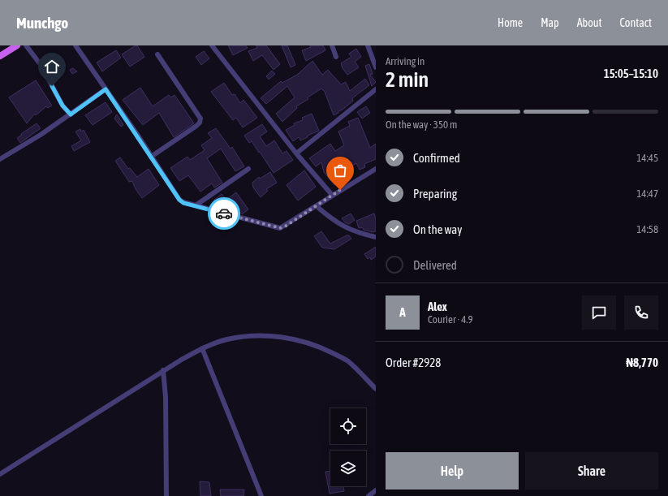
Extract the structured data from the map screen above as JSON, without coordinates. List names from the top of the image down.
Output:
{
  "page": {
    "header": "Munchgo",
    "nav": [
      "Home",
      "Map",
      "About",
      "Contact"
    ],
    "heading": ["2 min", "Arriving in", "15:05–15:10"],
    "panel": [
      "Alex",
      "Courier · 4.9",
      "Order #2928",
      "₦8,770"
    ],
    "bar": "On the way · 350 m",
    "list": [
      ["Confirmed", "14:45"],
      ["Preparing", "14:47"],
      ["On the way", "14:58"],
      "Delivered"
    ],
    "round": "A",
    "buttons": ["Help", "Share"]
  }
}
